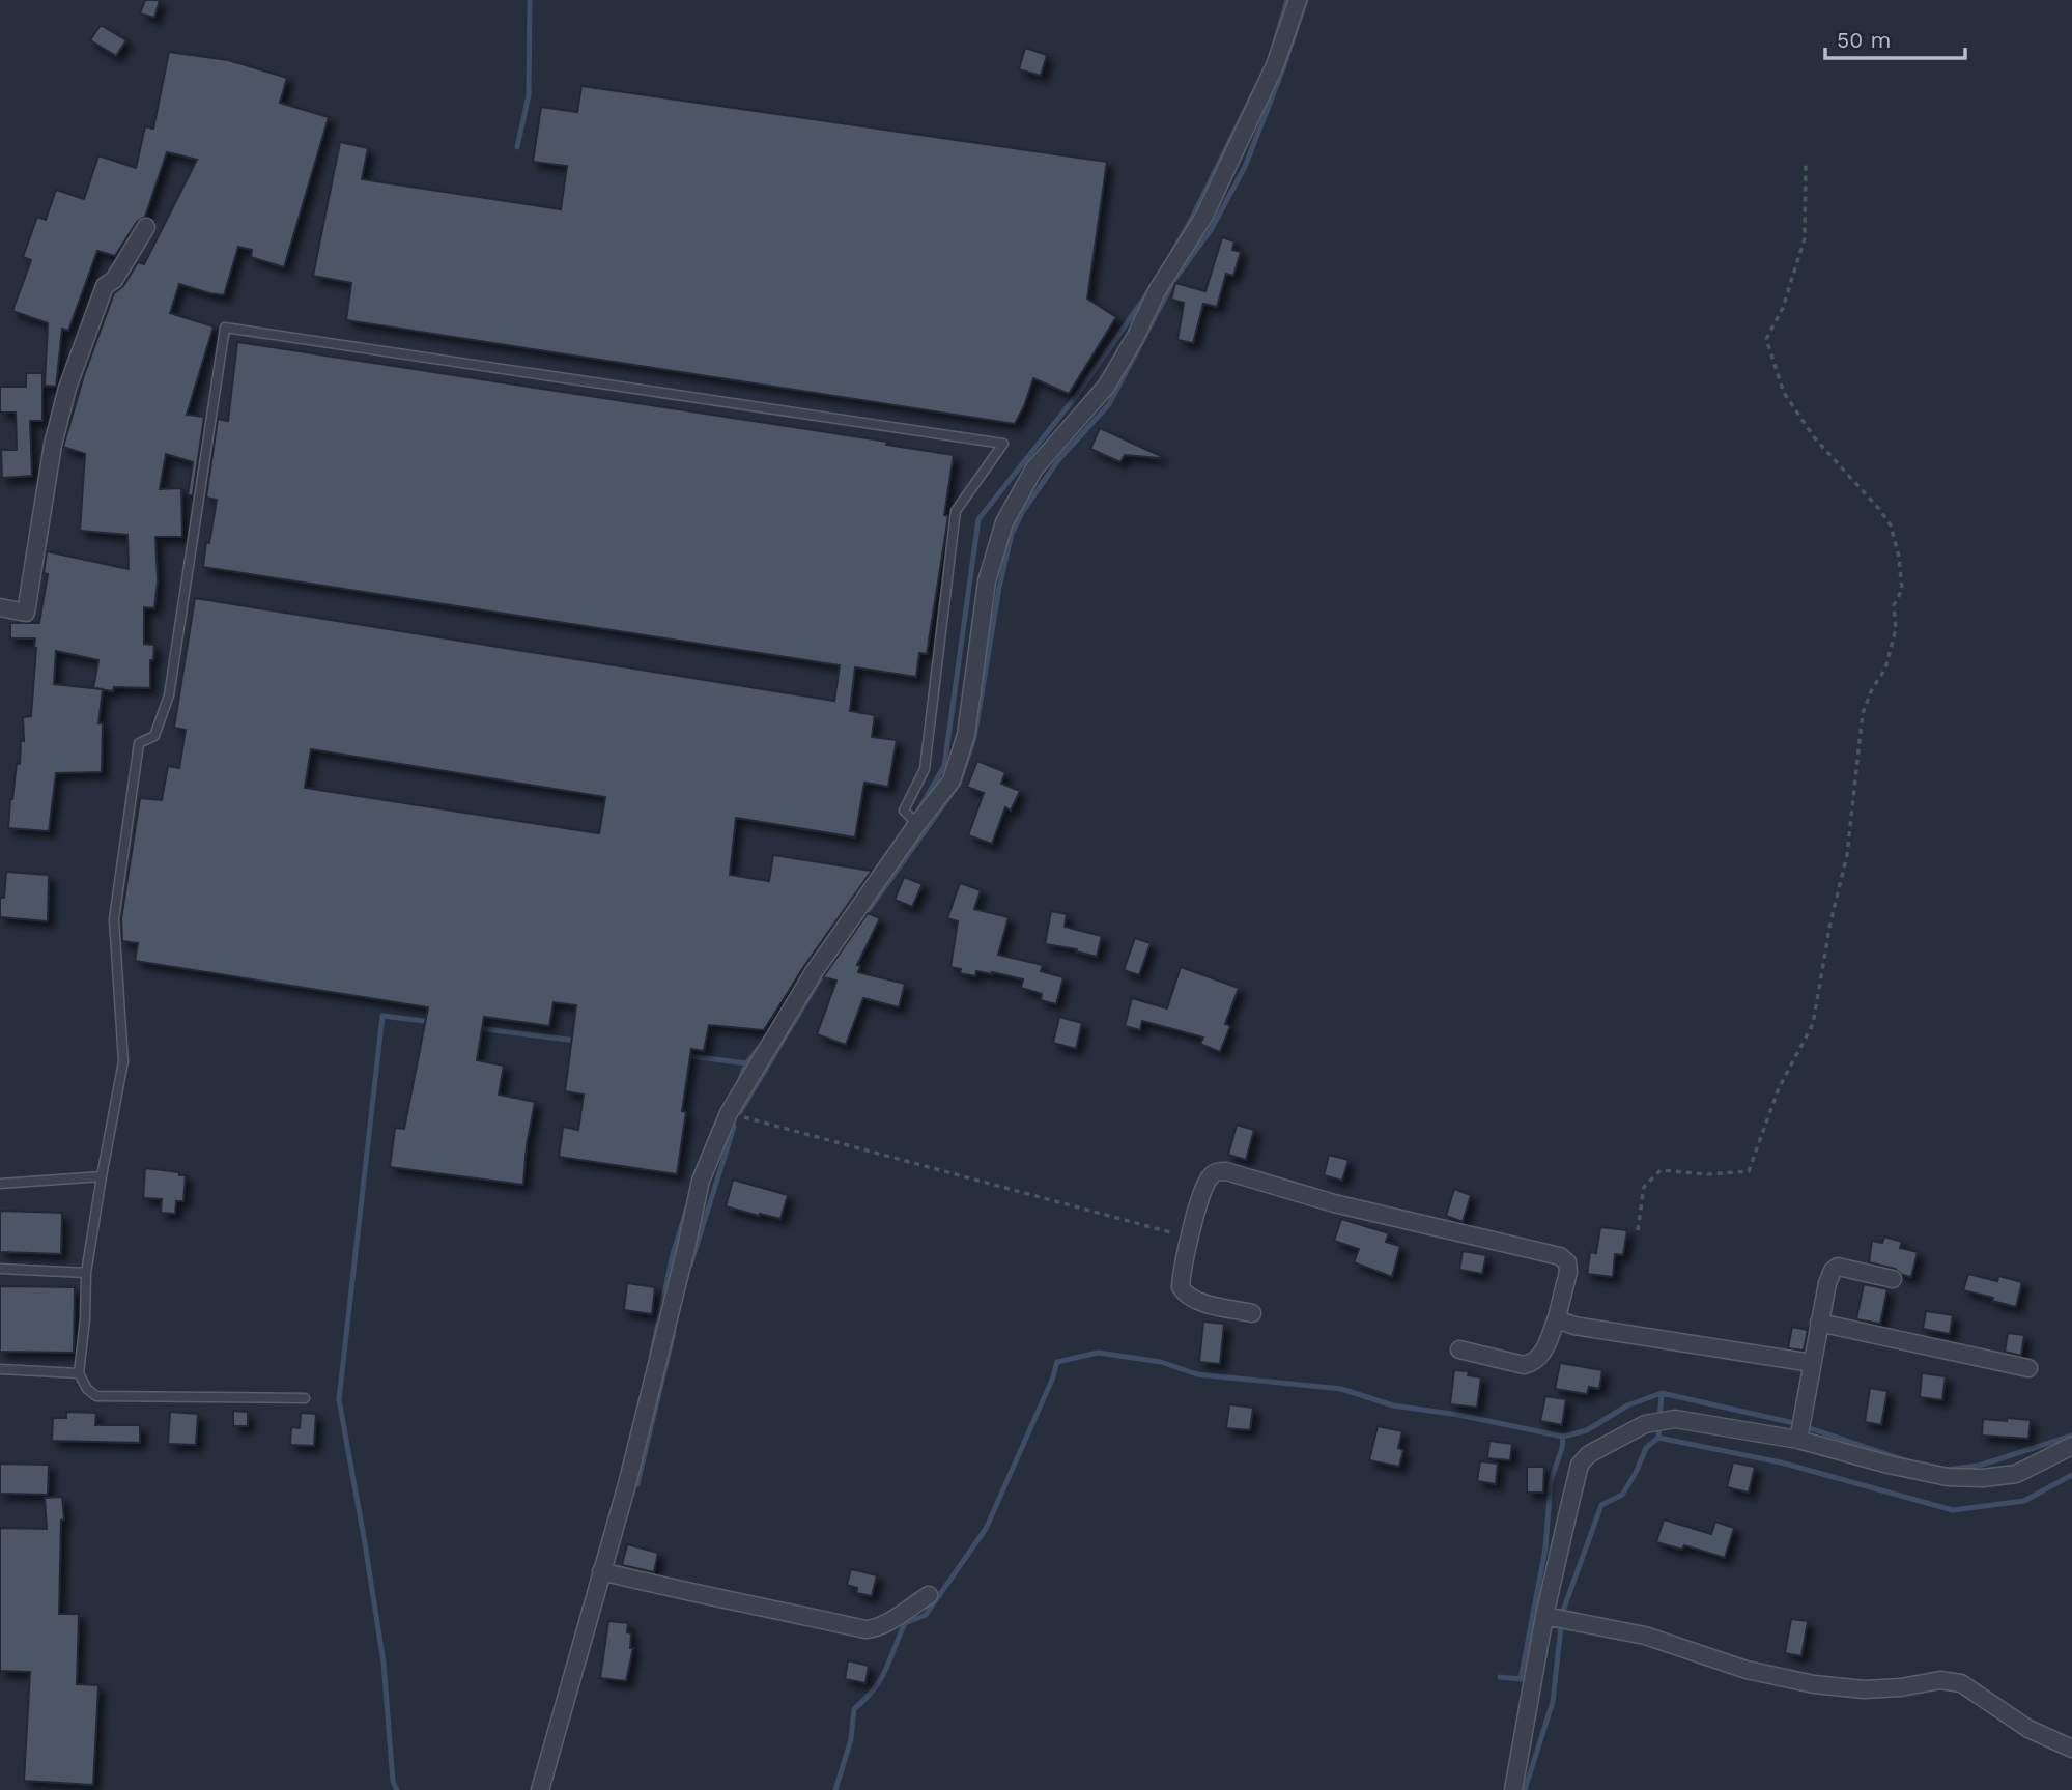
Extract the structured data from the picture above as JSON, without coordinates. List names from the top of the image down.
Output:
{
  "scale_bar": "50 m"
}
